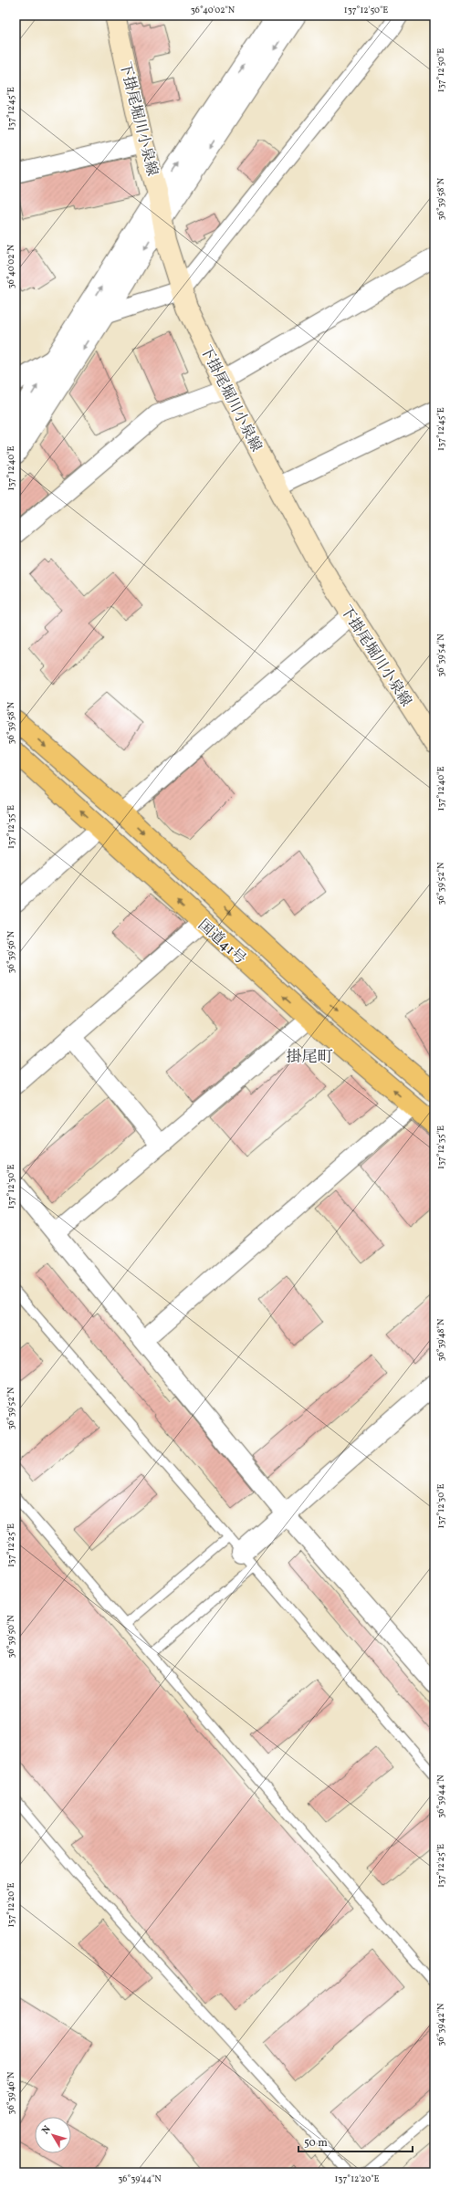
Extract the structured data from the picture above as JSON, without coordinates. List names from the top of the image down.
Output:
{
  "streets": {
    "highway": ["国道41号"],
    "main road": ["下掛尾堀川小泉線"]
  },
  "districts": ["掛尾町"],
  "scale_bar": "50 m",
  "north": "top left",
  "coordinates": [
    "36°40'02\"N",
    "137°12'50\"E",
    "137°12'45\"E",
    "36°39'58\"N",
    "137°12'40\"E",
    "36°39'54\"N",
    "137°12'35\"E",
    "36°39'52\"N",
    "36°39'56\"N",
    "137°12'30\"E",
    "36°39'48\"N",
    "137°12'25\"E",
    "36°39'50\"N",
    "36°39'44\"N",
    "137°12'20\"E",
    "36°39'42\"N",
    "36°39'46\"N"
  ]
}
